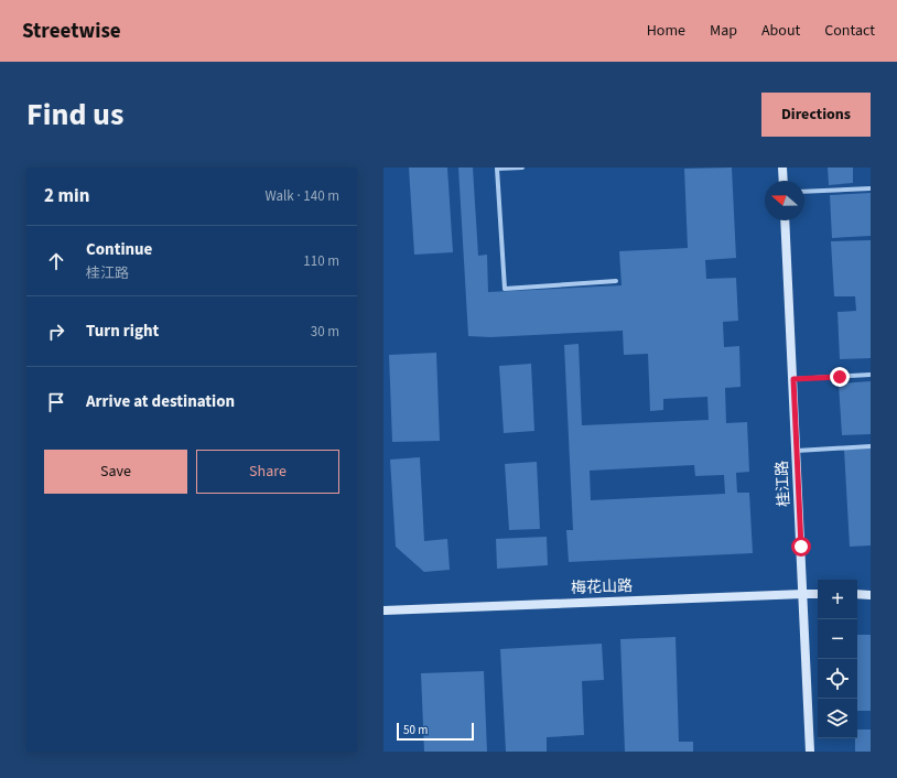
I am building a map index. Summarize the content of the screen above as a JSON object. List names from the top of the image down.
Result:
{
  "streets": {
    "street": ["桂江路", "梅花山路"]
  },
  "crossings": [
    ["桂江路", "梅花山路"]
  ],
  "scale_bar": "50 m",
  "north": "left",
  "page": {
    "header": "Streetwise",
    "nav": [
      "Home",
      "Map",
      "About",
      "Contact"
    ],
    "title": "Find us",
    "buttons": [
      "Directions",
      ["Save", "Share"]
    ],
    "heading": ["2 min", "Walk · 140 m"],
    "list": [
      ["Continue", "桂江路", "110 m"],
      ["Turn right", "30 m"],
      "Arrive at destination"
    ],
    "map_buttons": ["+", "−"],
    "scale": "50 m"
  }
}
